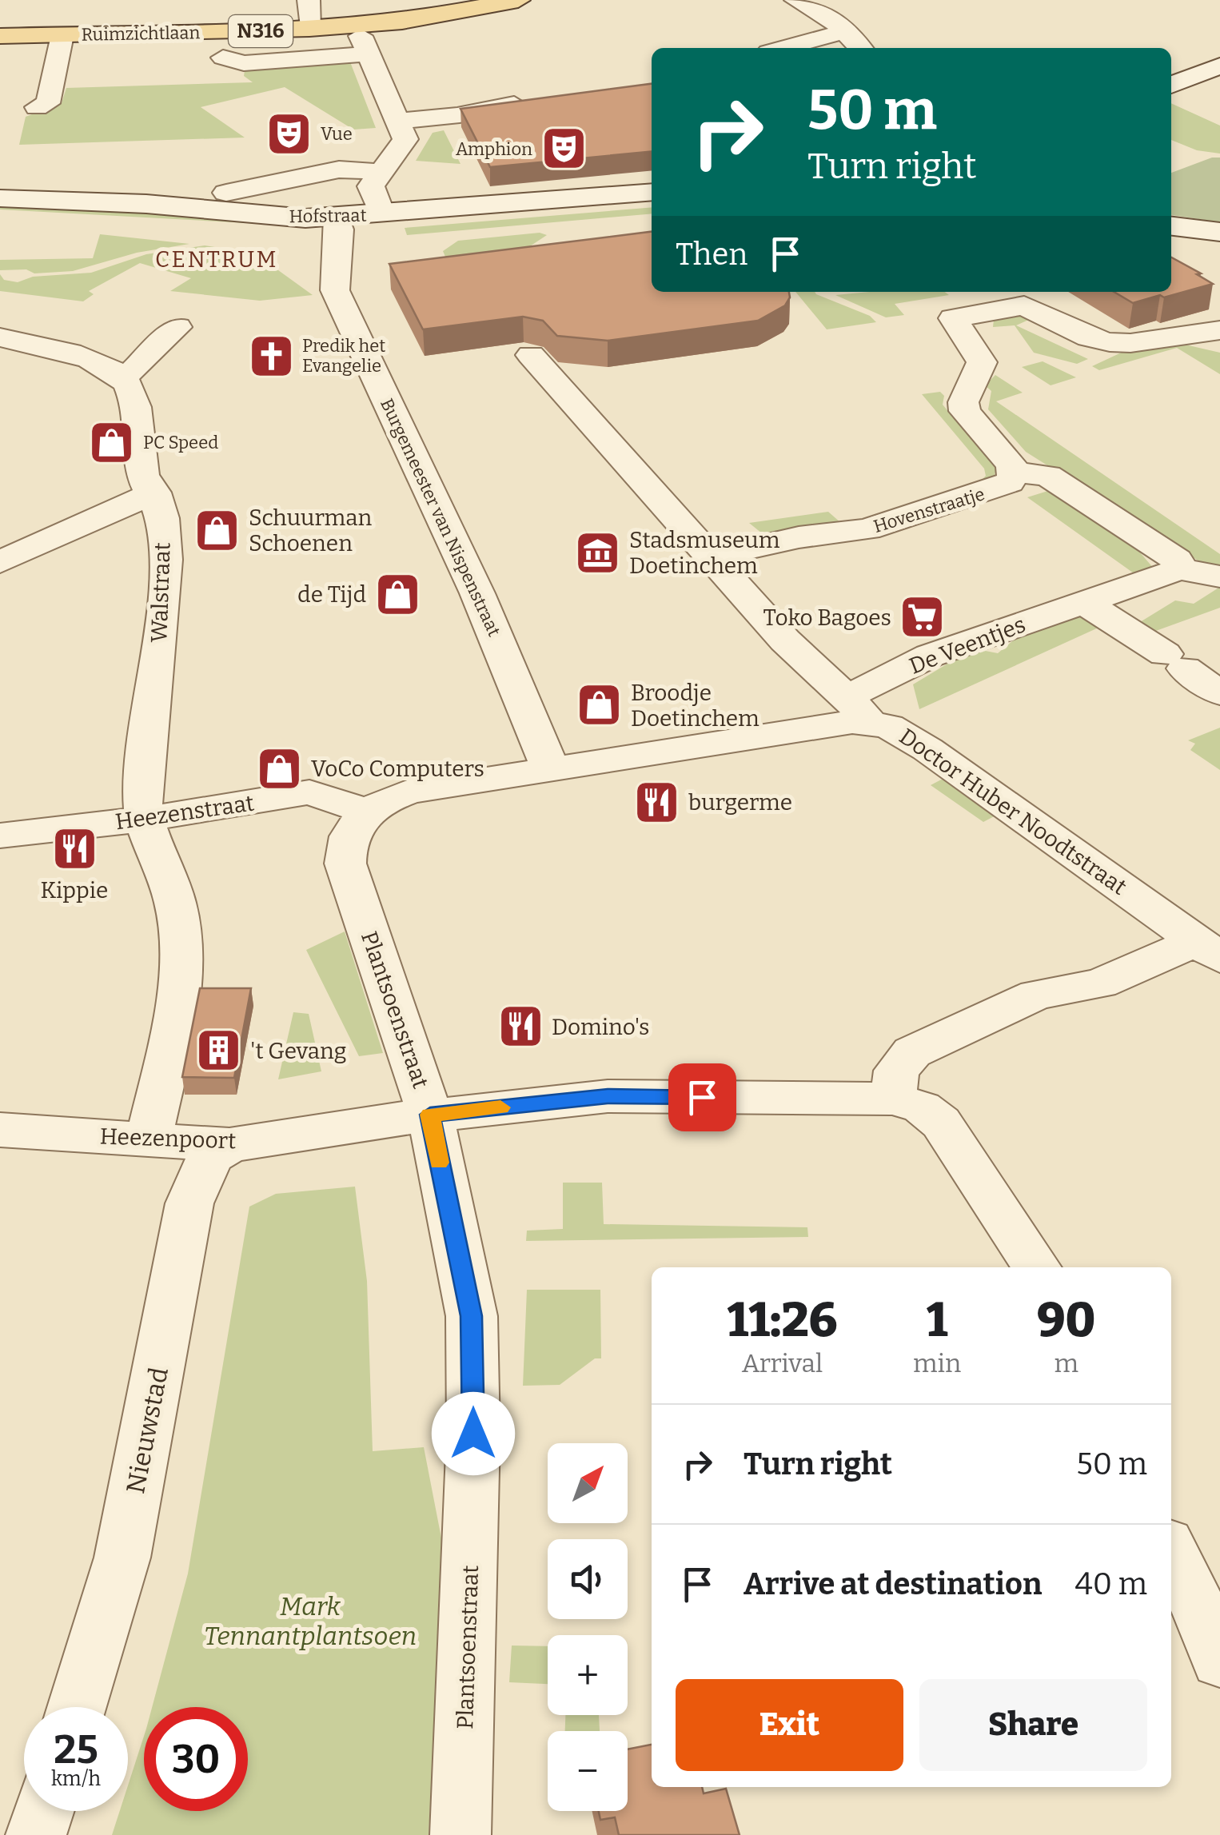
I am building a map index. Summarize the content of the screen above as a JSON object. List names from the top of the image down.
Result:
{
  "streets": {
    "main road": ["N316", "Ruimzichtlaan"],
    "street": [
      "Hofstraat",
      "Hovenstraatje",
      "Burgemeester van Nispenstraat",
      "Walstraat",
      "De Veentjes",
      "Doctor Huber Noodtstraat",
      "Heezenstraat",
      "Plantsoenstraat",
      "Heezenpoort",
      "Nieuwstad"
    ]
  },
  "crossings": [
    ["Hofstraat", "Burgemeester van Nispenstraat"],
    ["Burgemeester van Nispenstraat", "Doctor Huber Noodtstraat"],
    ["Walstraat", "Heezenstraat"],
    ["De Veentjes", "Doctor Huber Noodtstraat"],
    ["Heezenstraat", "Plantsoenstraat"],
    ["Plantsoenstraat", "Heezenpoort"],
    ["Heezenpoort", "Nieuwstad"]
  ],
  "districts": ["CENTRUM"],
  "parks": ["Mark Tennantplantsoen"],
  "places": {
    "theatre": ["Vue", "Amphion"],
    "church": ["Predik het Evangelie"],
    "shop": [
      "PC Speed",
      "Schuurman Schoenen",
      "de Tijd",
      "Broodje Doetinchem",
      "VoCo Computers"
    ],
    "museum": ["Stadsmuseum Doetinchem"],
    "supermarket": ["Toko Bagoes"],
    "restaurant": ["burgerme", "Kippie", "Domino's"],
    "building": ["'t Gevang"]
  },
  "north": "top right",
  "page": {
    "turn": ["50 m", "Turn right"],
    "then": "Then",
    "eta": [
      "11:26",
      "Arrival",
      "1",
      "min",
      "90",
      "m"
    ],
    "list": [
      {
        "name": "Turn right",
        "value": "50 m"
      },
      {
        "name": "Arrive at destination",
        "value": "40 m"
      }
    ],
    "map_buttons": ["+", "−"],
    "buttons": ["Exit", "Share"],
    "speed": "25 km/h",
    "limit": "30"
  }
}
